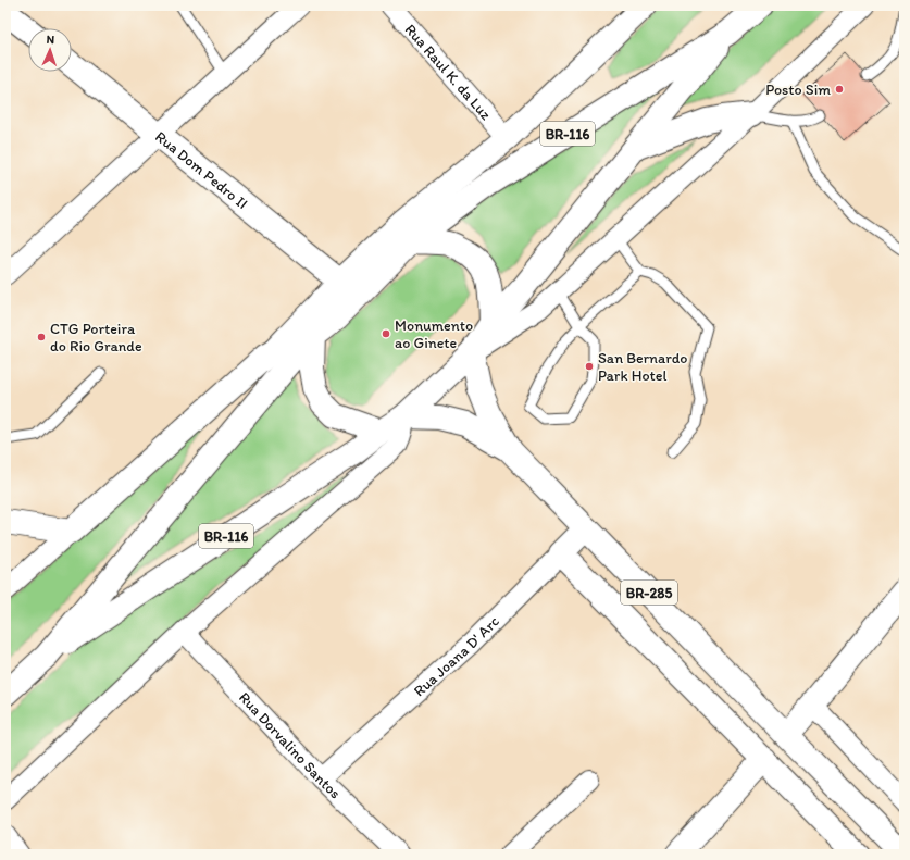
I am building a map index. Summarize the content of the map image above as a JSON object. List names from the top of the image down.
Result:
{
  "streets": {
    "main road": [
      "BR-116",
      "Rua Dom Pedro II",
      "BR-285",
      "Rua Joana D' Arc"
    ],
    "street": ["Rua Raul K. da Luz", "Rua Dorvalino Santos"]
  },
  "crossings": [
    ["BR-116", "BR-285"],
    ["BR-285", "Rua Joana D' Arc"],
    ["Rua Joana D' Arc", "Rua Dorvalino Santos"]
  ],
  "places": [
    "Posto Sim",
    "Monumento ao Ginete",
    "CTG Porteira do Rio Grande",
    "San Bernardo Park Hotel"
  ],
  "north": "top"
}
